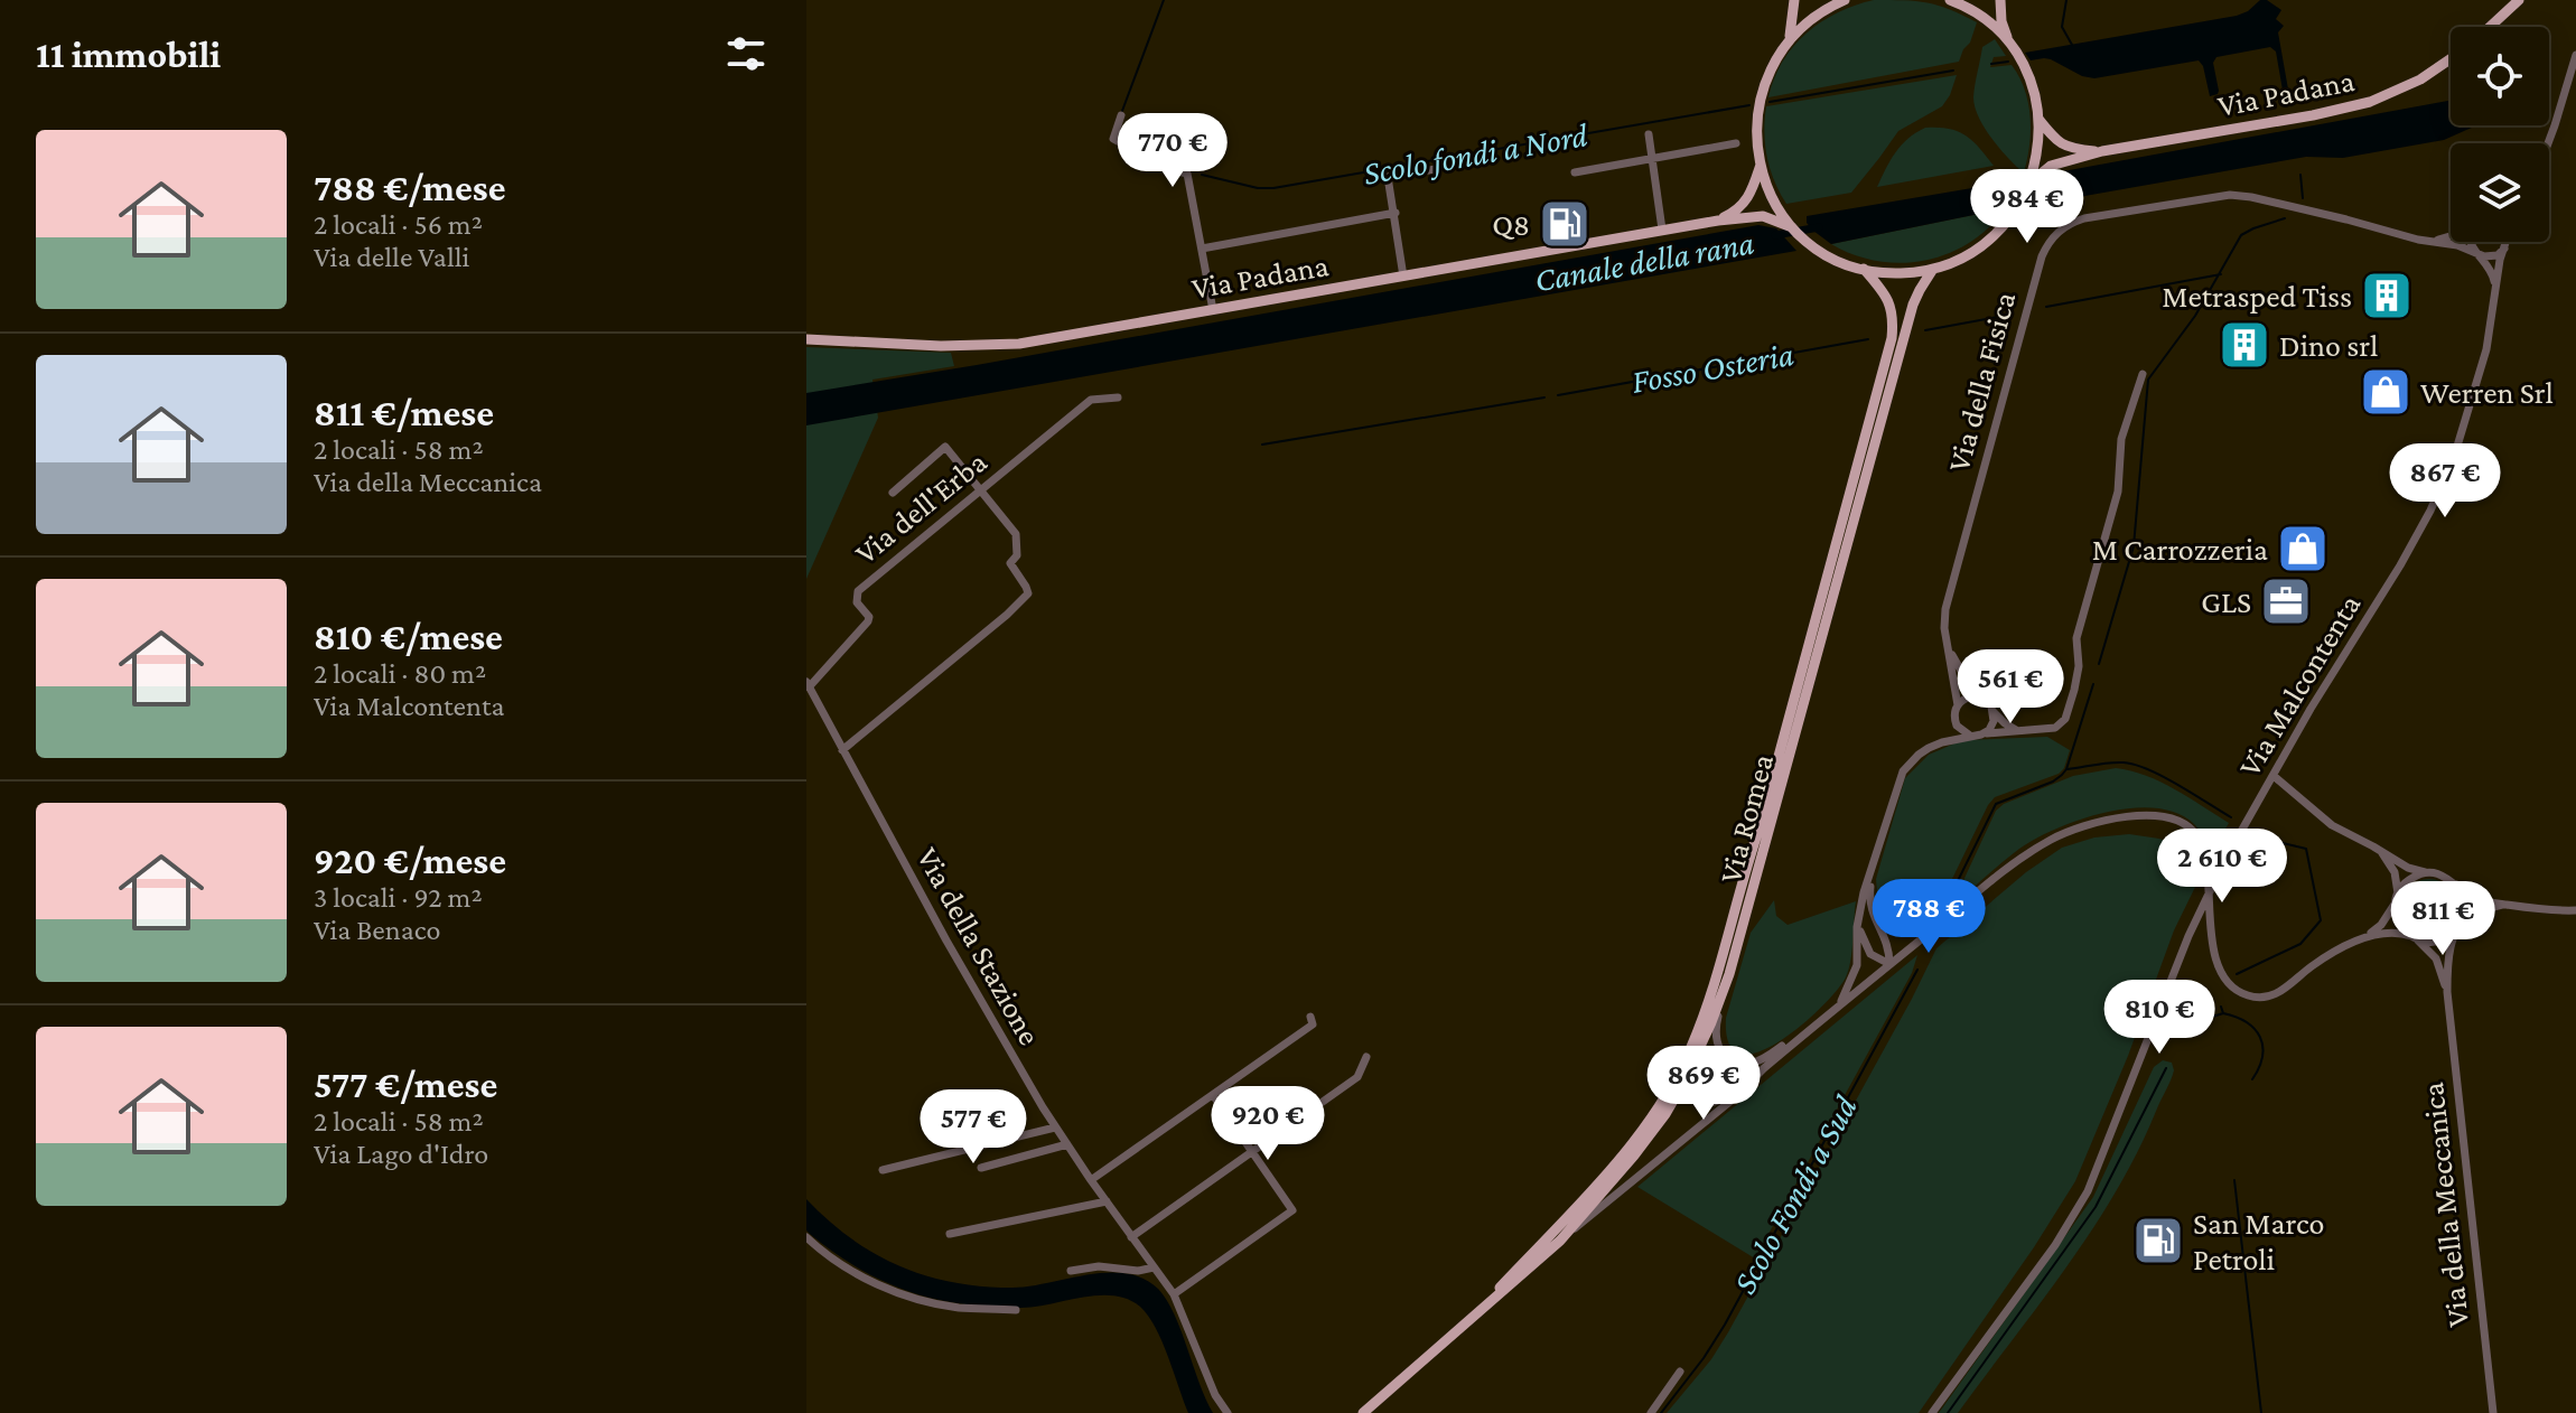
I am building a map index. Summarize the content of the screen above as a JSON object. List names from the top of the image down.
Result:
{
  "streets": {
    "main road": ["Via Padana", "Via Romea"],
    "street": [
      "Via della Fisica",
      "Via dell'Erba",
      "Via Malcontenta",
      "Via della Stazione",
      "Via della Meccanica"
    ]
  },
  "crossings": [
    ["Via dell'Erba", "Via della Stazione"]
  ],
  "water": [
    "Scolo fondi a Nord",
    "Canale della rana",
    "Fosso Osteria",
    "Scolo Fondi a Sud"
  ],
  "places": {
    "fuel station": ["Q8", "San Marco Petroli"],
    "building": ["Metrasped Tiss", "Dino srl"],
    "shop": ["Werren Srl", "M Carrozzeria"],
    "office": ["GLS"]
  },
  "page": {
    "heading": "11 immobili",
    "list": [
      {
        "name": "788 €/mese",
        "note": "2 locali · 56 m² · Via delle Valli"
      },
      {
        "name": "811 €/mese",
        "note": "2 locali · 58 m² · Via della Meccanica"
      },
      {
        "name": "810 €/mese",
        "note": "2 locali · 80 m² · Via Malcontenta"
      },
      {
        "name": "920 €/mese",
        "note": "3 locali · 92 m² · Via Benaco"
      },
      {
        "name": "577 €/mese",
        "note": "2 locali · 58 m² · Via Lago d'Idro"
      }
    ],
    "price": [
      "770 €",
      "984 €",
      "867 €",
      "561 €",
      "2 610 €",
      "788 €",
      "811 €",
      "810 €",
      "869 €",
      "920 €",
      "577 €"
    ]
  }
}
